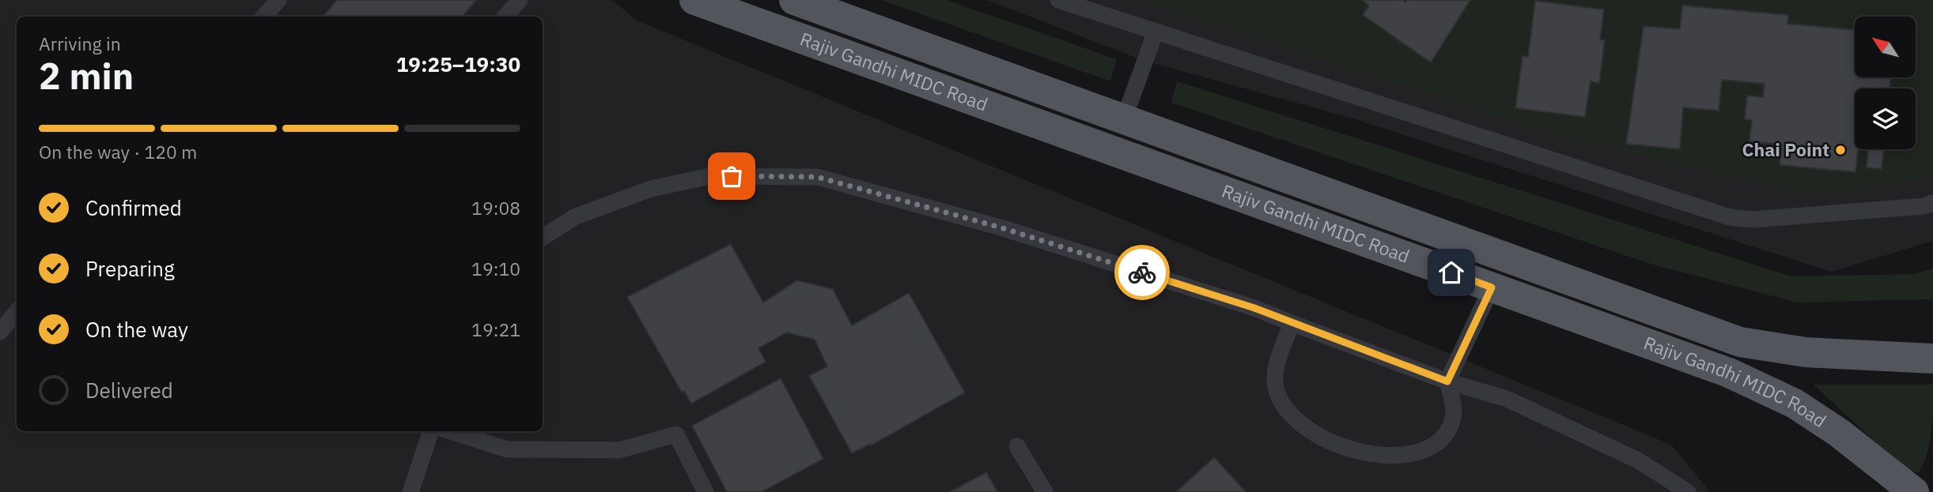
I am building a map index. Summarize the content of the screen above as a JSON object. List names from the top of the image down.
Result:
{
  "streets": {
    "main road": ["Rajiv Gandhi MIDC Road"]
  },
  "places": ["Chai Point"],
  "north": "top left",
  "page": {
    "heading": ["2 min", "Arriving in", "19:25–19:30"],
    "bar": "On the way · 120 m",
    "list": [
      ["Confirmed", "19:08"],
      ["Preparing", "19:10"],
      ["On the way", "19:21"],
      "Delivered"
    ]
  }
}
